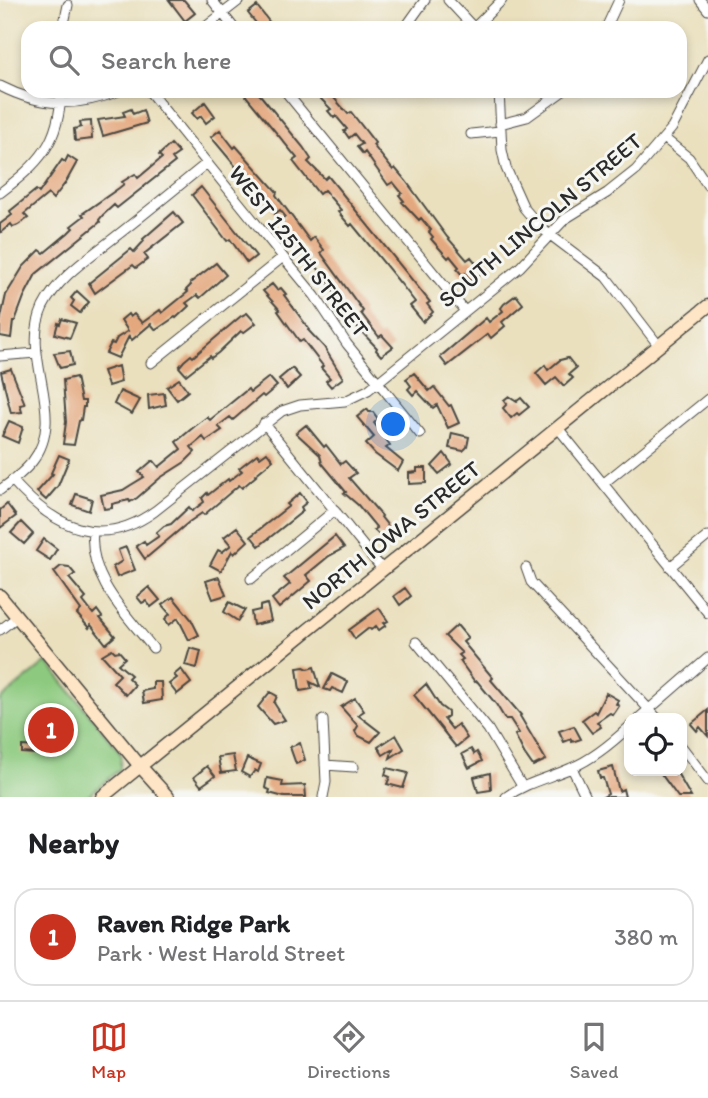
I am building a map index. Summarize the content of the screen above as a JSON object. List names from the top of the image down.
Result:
{
  "streets": {
    "street": ["SOUTH LINCOLN STREET", "WEST 125TH STREET", "NORTH IOWA STREET"]
  },
  "crossings": [
    ["SOUTH LINCOLN STREET", "WEST 125TH STREET"]
  ],
  "page": {
    "search": "Search here",
    "pins": "1",
    "heading": "Nearby",
    "list": [
      {
        "mark": "1",
        "name": "Raven Ridge Park",
        "note": "Park · West Harold Street",
        "value": "380 m"
      }
    ],
    "nav": ["Map", "Directions", "Saved"]
  }
}
